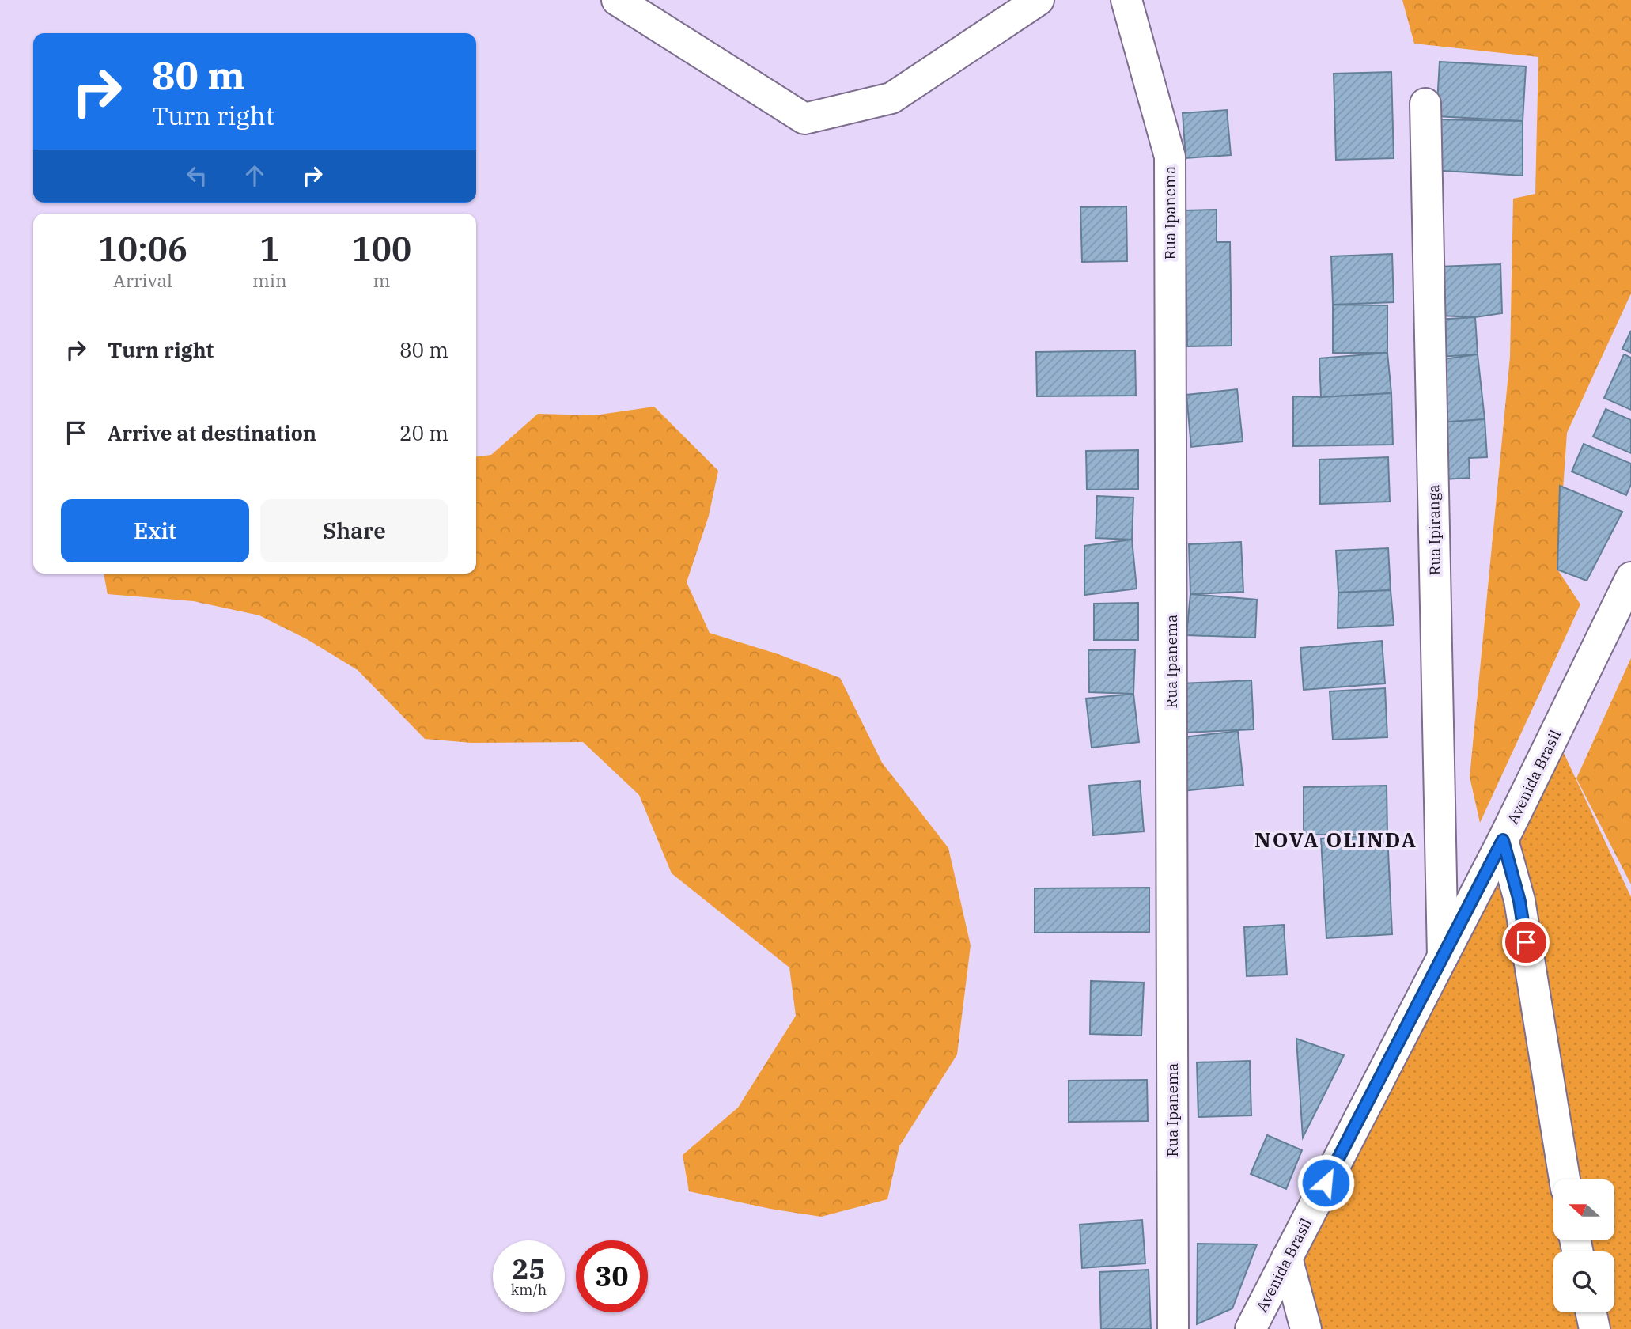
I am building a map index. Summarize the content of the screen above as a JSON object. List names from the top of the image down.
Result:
{
  "streets": {
    "street": ["Rua Ipanema", "Rua Ipiranga", "Avenida Brasil"]
  },
  "crossings": [
    ["Rua Ipiranga", "Avenida Brasil"]
  ],
  "districts": ["NOVA OLINDA"],
  "north": "left",
  "page": {
    "turn": ["80 m", "Turn right"],
    "eta": [
      "10:06",
      "Arrival",
      "1",
      "min",
      "100",
      "m"
    ],
    "list": [
      {
        "name": "Turn right",
        "value": "80 m"
      },
      {
        "name": "Arrive at destination",
        "value": "20 m"
      }
    ],
    "buttons": ["Exit", "Share"],
    "speed": "25 km/h",
    "limit": "30"
  }
}
